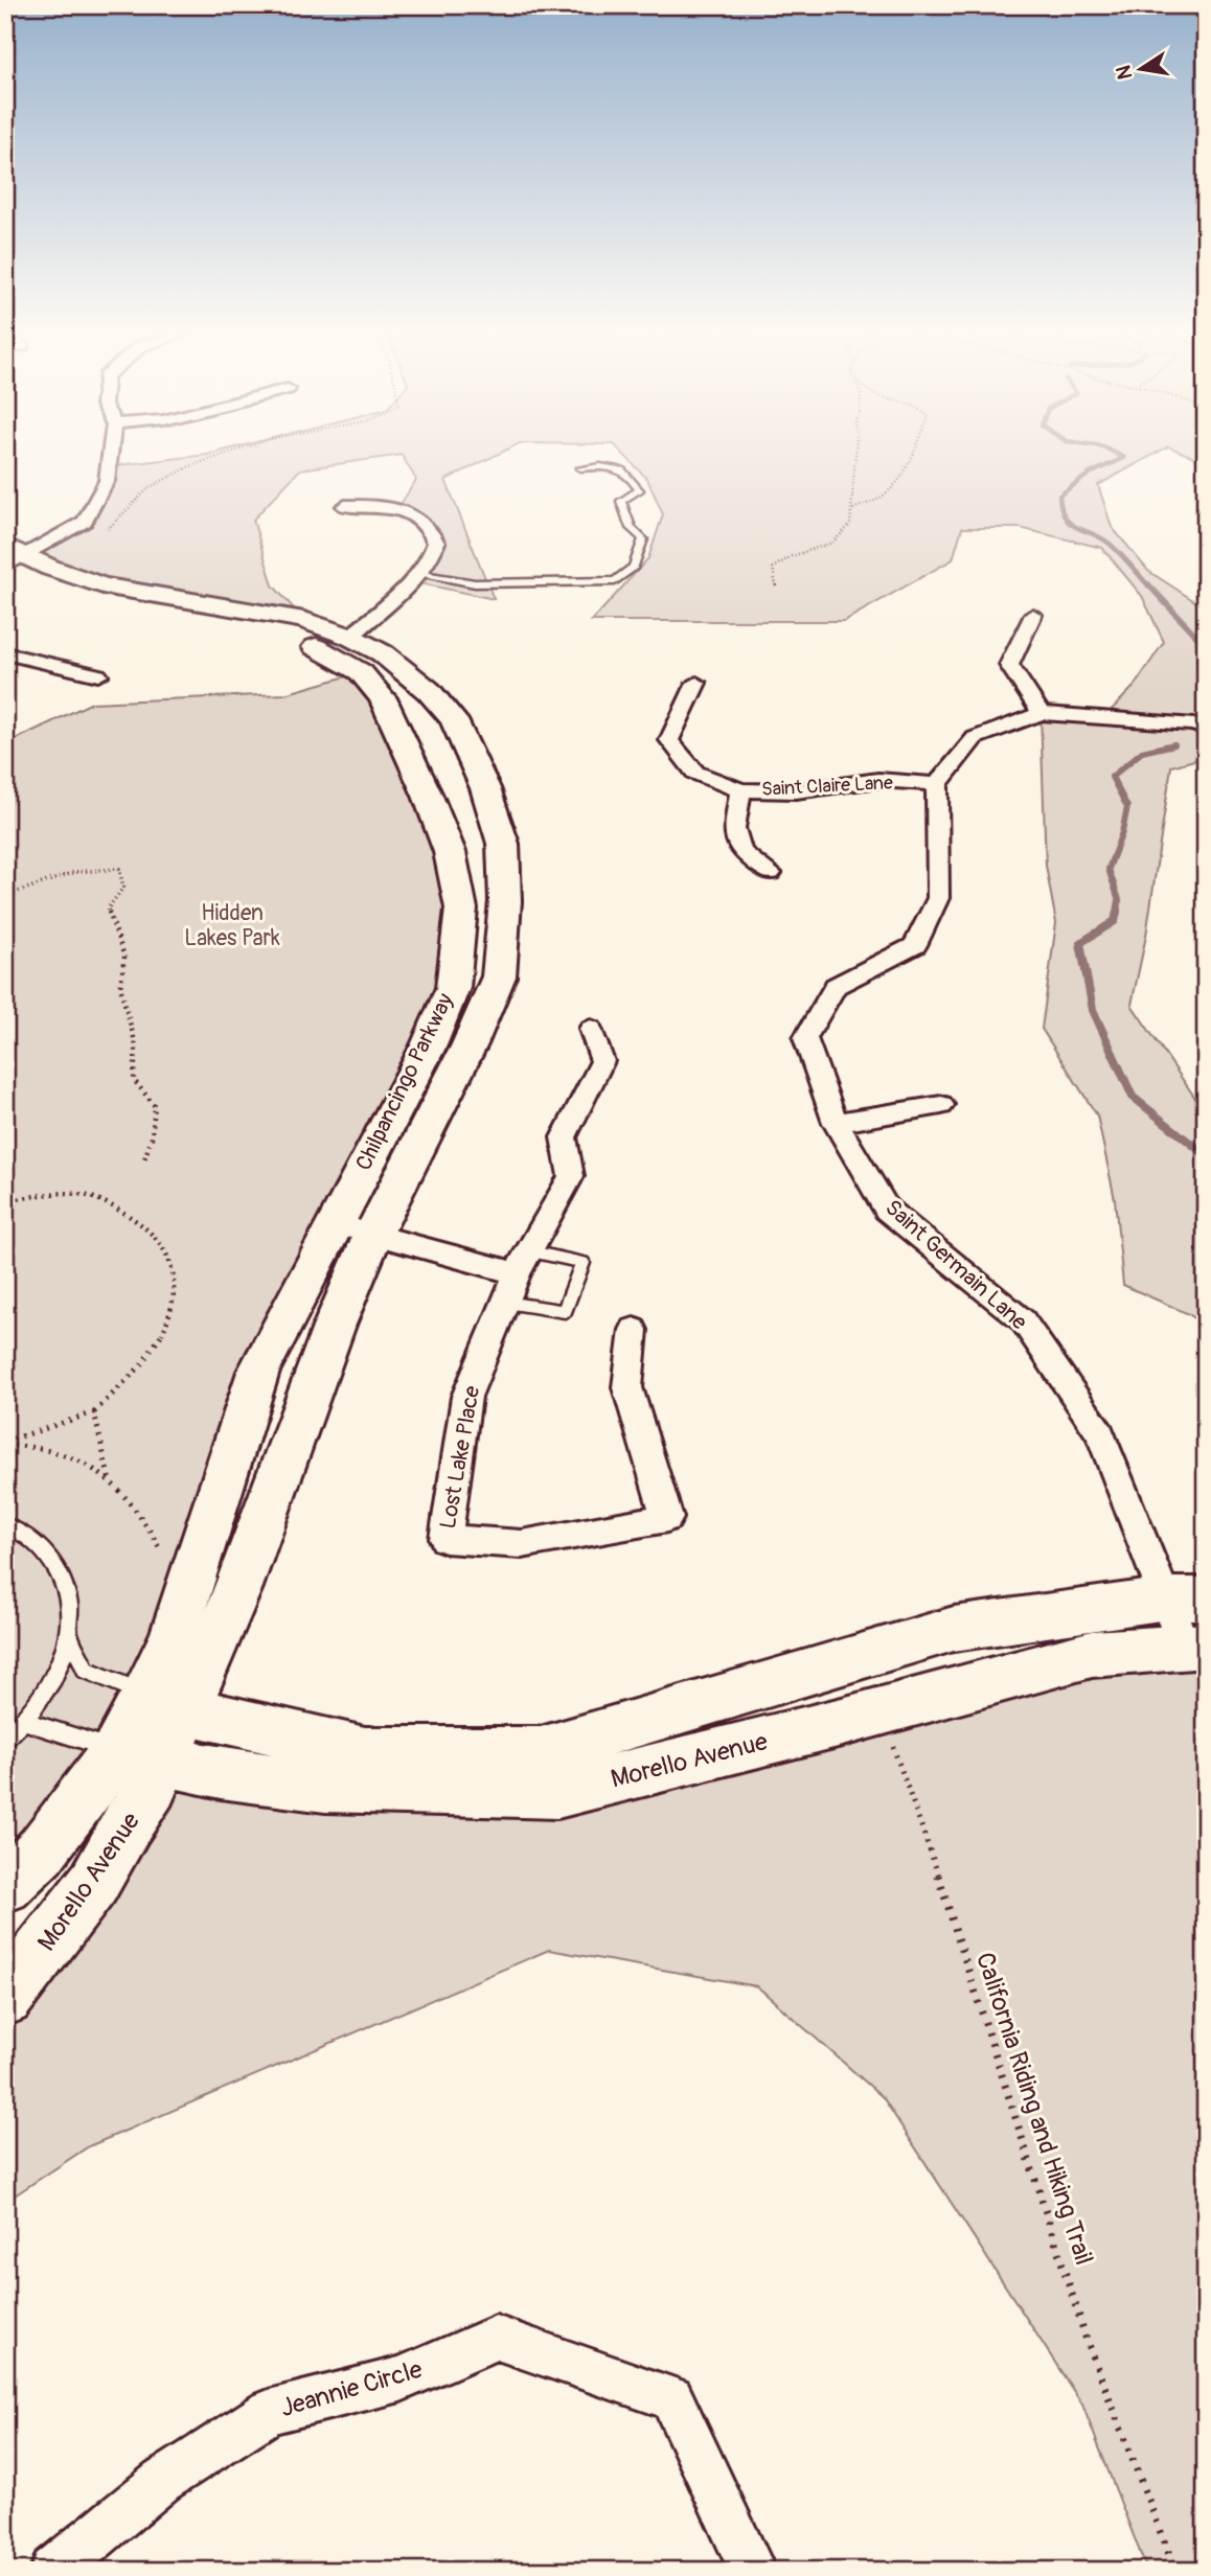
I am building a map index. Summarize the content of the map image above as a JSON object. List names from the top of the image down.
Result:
{
  "streets": {
    "street": [
      "Saint Claire Lane",
      "Chilpancingo Parkway",
      "Saint Germain Lane",
      "Lost Lake Place",
      "Morello Avenue",
      "Jeannie Circle"
    ],
    "path": ["California Riding and Hiking Trail"]
  },
  "crossings": [
    ["Saint Claire Lane", "Saint Germain Lane"],
    ["Chilpancingo Parkway", "Morello Avenue"],
    ["Saint Germain Lane", "Morello Avenue"],
    ["Morello Avenue", "California Riding and Hiking Trail"]
  ],
  "parks": ["Hidden Lakes Park"],
  "north": "left"
}
